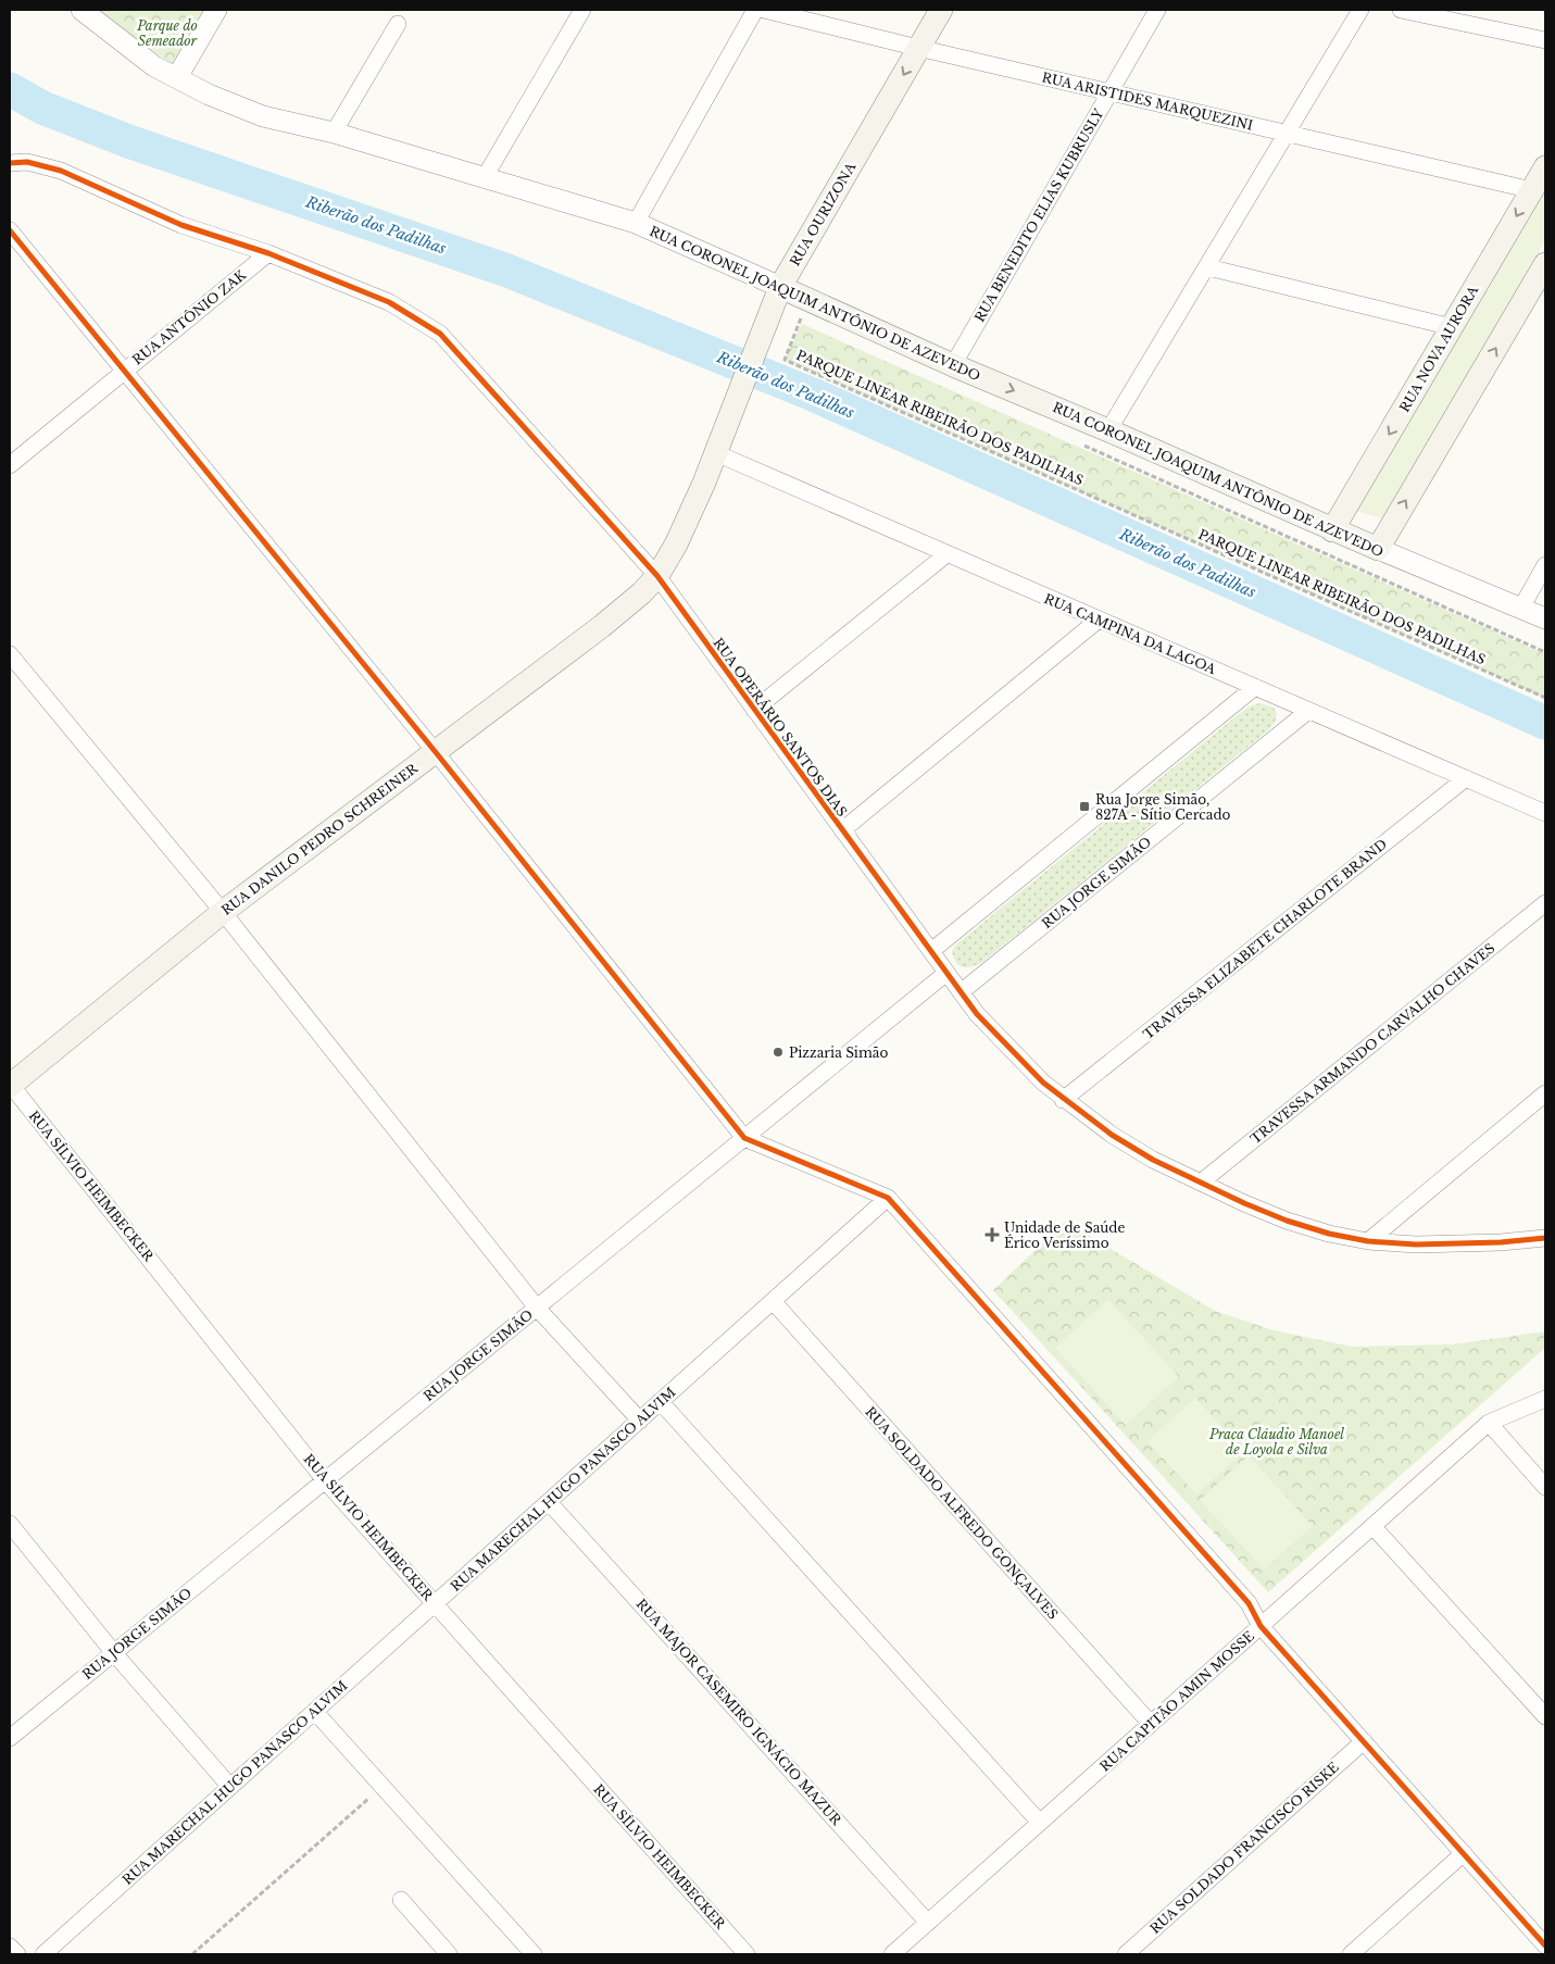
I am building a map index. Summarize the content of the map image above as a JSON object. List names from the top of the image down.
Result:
{
  "streets": {
    "main road": [
      "RUA OURIZONA",
      "RUA CORONEL JOAQUIM ANTÔNIO DE AZEVEDO",
      "RUA NOVA AURORA",
      "RUA DANILO PEDRO SCHREINER"
    ],
    "street": [
      "RUA ARISTIDES MARQUEZINI",
      "RUA BENEDITO ELIAS KUBRUSLY",
      "RUA ANTÔNIO ZAK",
      "RUA CAMPINA DA LAGOA",
      "RUA OPERÁRIO SANTOS DIAS",
      "RUA JORGE SIMÃO",
      "TRAVESSA ELIZABETE CHARLOTE BRAND",
      "TRAVESSA ARMANDO CARVALHO CHAVES",
      "RUA SÍLVIO HEIMBECKER",
      "RUA MARECHAL HUGO PANASCO ALVIM",
      "RUA SOLDADO ALFREDO GONÇALVES",
      "RUA CAPITÃO AMIN MOSSE",
      "RUA MAJOR CASEMIRO IGNÁCIO MAZUR",
      "RUA SOLDADO FRANCISCO RISKE"
    ],
    "path": ["PARQUE LINEAR RIBEIRÃO DOS PADILHAS"]
  },
  "crossings": [
    ["RUA ARISTIDES MARQUEZINI", "RUA OURIZONA"],
    ["RUA ARISTIDES MARQUEZINI", "RUA BENEDITO ELIAS KUBRUSLY"],
    ["RUA ARISTIDES MARQUEZINI", "RUA NOVA AURORA"],
    ["RUA OURIZONA", "RUA CORONEL JOAQUIM ANTÔNIO DE AZEVEDO"],
    ["RUA OURIZONA", "RUA CAMPINA DA LAGOA"],
    ["RUA OURIZONA", "RUA OPERÁRIO SANTOS DIAS"],
    ["RUA OURIZONA", "RUA DANILO PEDRO SCHREINER"],
    ["RUA BENEDITO ELIAS KUBRUSLY", "RUA CORONEL JOAQUIM ANTÔNIO DE AZEVEDO"],
    ["RUA CORONEL JOAQUIM ANTÔNIO DE AZEVEDO", "RUA NOVA AURORA"],
    ["RUA ANTÔNIO ZAK", "RUA OPERÁRIO SANTOS DIAS"],
    ["RUA CAMPINA DA LAGOA", "RUA JORGE SIMÃO"],
    ["RUA CAMPINA DA LAGOA", "TRAVESSA ELIZABETE CHARLOTE BRAND"],
    ["RUA OPERÁRIO SANTOS DIAS", "RUA DANILO PEDRO SCHREINER"],
    ["RUA OPERÁRIO SANTOS DIAS", "RUA JORGE SIMÃO"],
    ["RUA OPERÁRIO SANTOS DIAS", "TRAVESSA ELIZABETE CHARLOTE BRAND"],
    ["RUA OPERÁRIO SANTOS DIAS", "TRAVESSA ARMANDO CARVALHO CHAVES"],
    ["RUA DANILO PEDRO SCHREINER", "RUA SÍLVIO HEIMBECKER"],
    ["RUA JORGE SIMÃO", "RUA SÍLVIO HEIMBECKER"],
    ["RUA SÍLVIO HEIMBECKER", "RUA MARECHAL HUGO PANASCO ALVIM"],
    ["RUA MARECHAL HUGO PANASCO ALVIM", "RUA SOLDADO ALFREDO GONÇALVES"],
    ["RUA MARECHAL HUGO PANASCO ALVIM", "RUA MAJOR CASEMIRO IGNÁCIO MAZUR"],
    ["RUA SOLDADO ALFREDO GONÇALVES", "RUA CAPITÃO AMIN MOSSE"],
    ["RUA CAPITÃO AMIN MOSSE", "RUA MAJOR CASEMIRO IGNÁCIO MAZUR"]
  ],
  "one_way": ["RUA OURIZONA"],
  "water": ["Riberão dos Padilhas"],
  "parks": ["Parque do Semeador", "Praça Cláudio Manoel de Loyola e Silva"],
  "places": {
    "transit": ["Rua Jorge Simão, 827A - Sítio Cercado"],
    "other": ["Pizzaria Simão"],
    "health": ["Unidade de Saúde Érico Veríssimo"]
  }
}
